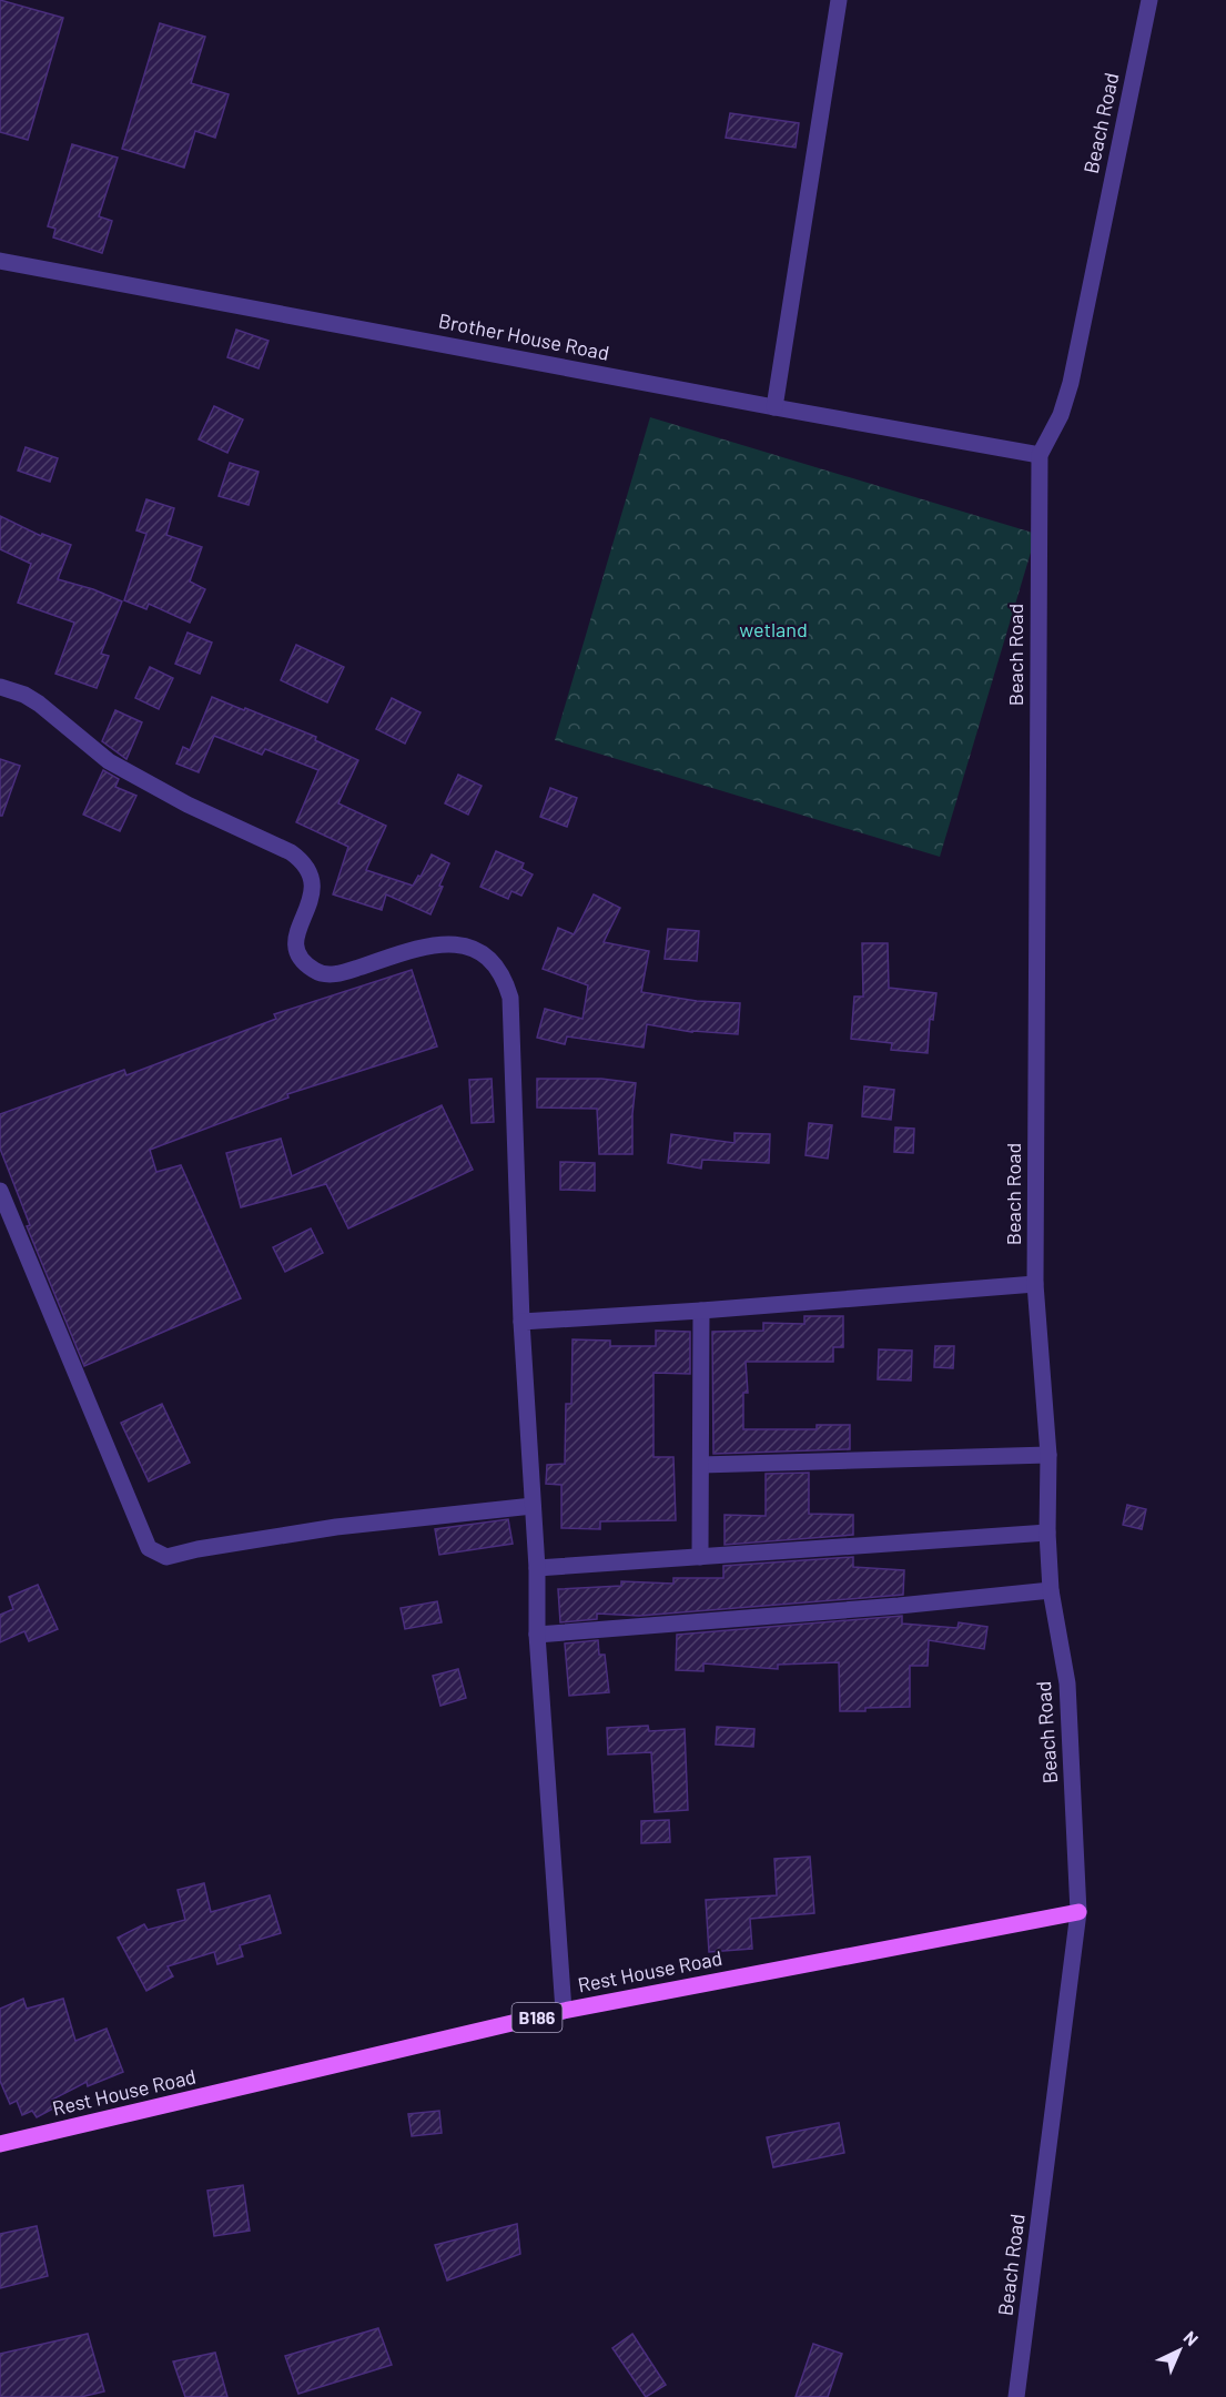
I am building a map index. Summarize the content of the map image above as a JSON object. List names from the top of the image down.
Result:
{
  "streets": {
    "main road": ["Rest House Road", "B186"],
    "street": ["Beach Road", "Brother House Road"]
  },
  "crossings": [
    ["Beach Road", "Brother House Road"],
    ["Beach Road", "Rest House Road"]
  ],
  "parks": ["wetland"],
  "north": "top right"
}
